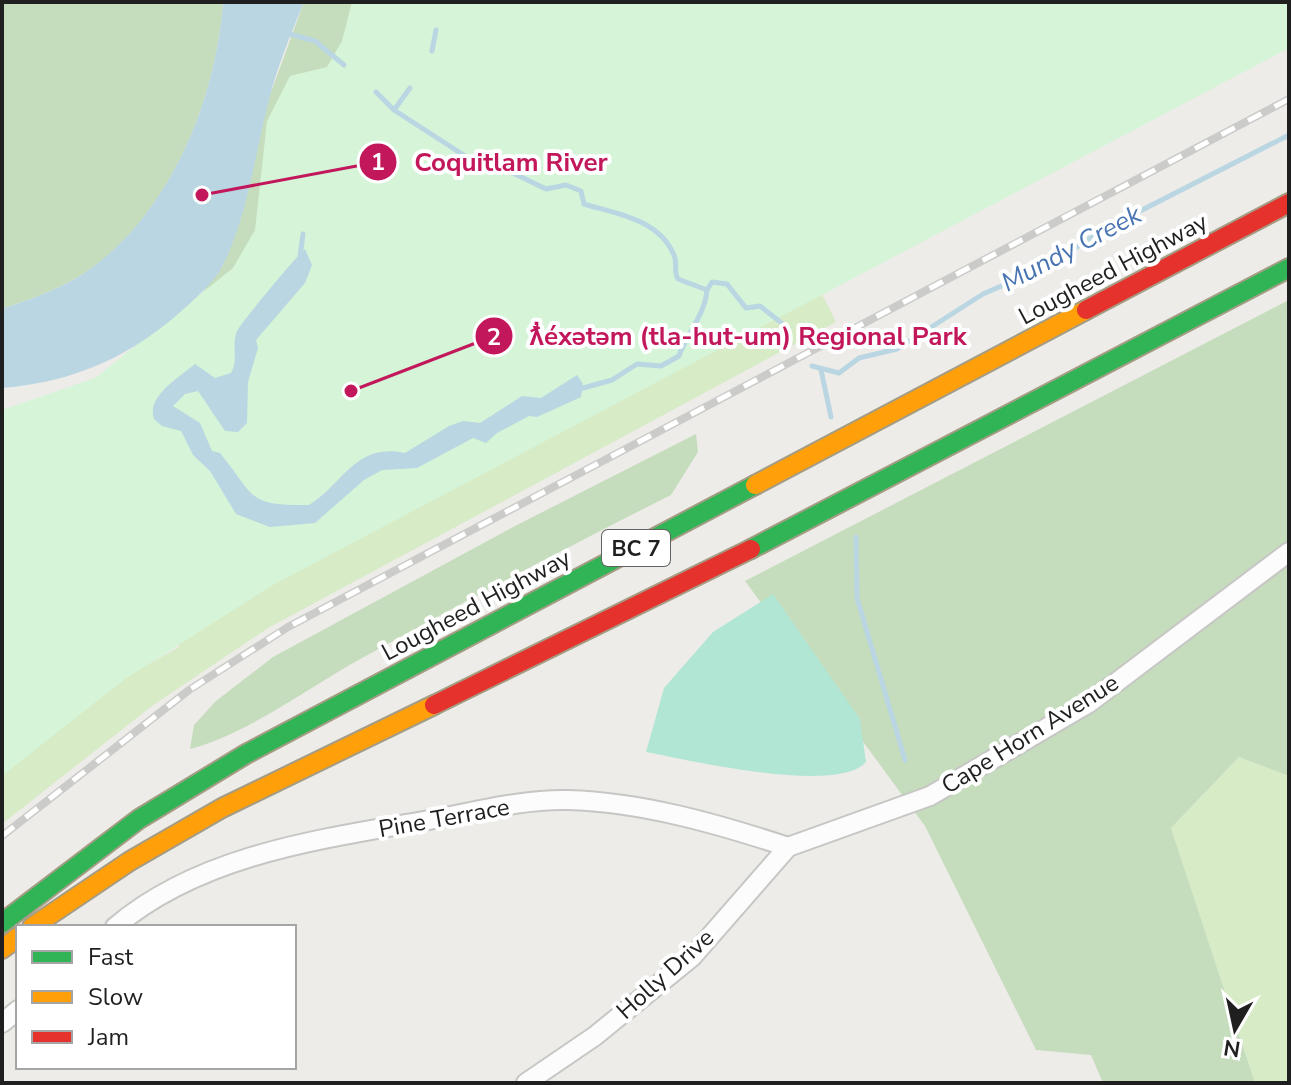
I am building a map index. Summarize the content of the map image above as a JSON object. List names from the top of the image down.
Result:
{
  "streets": {
    "main road": ["Lougheed Highway", "BC 7"],
    "street": ["Cape Horn Avenue", "Pine Terrace", "Holly Drive"]
  },
  "crossings": [
    ["Cape Horn Avenue", "Pine Terrace"],
    ["Cape Horn Avenue", "Holly Drive"],
    ["Pine Terrace", "Holly Drive"]
  ],
  "water": ["Mundy Creek"],
  "places": ["Coquitlam River", "ƛ̓éxətəm (tla-hut-um) Regional Park"],
  "legend": ["Fast", "Slow", "Jam"],
  "north": "bottom"
}
